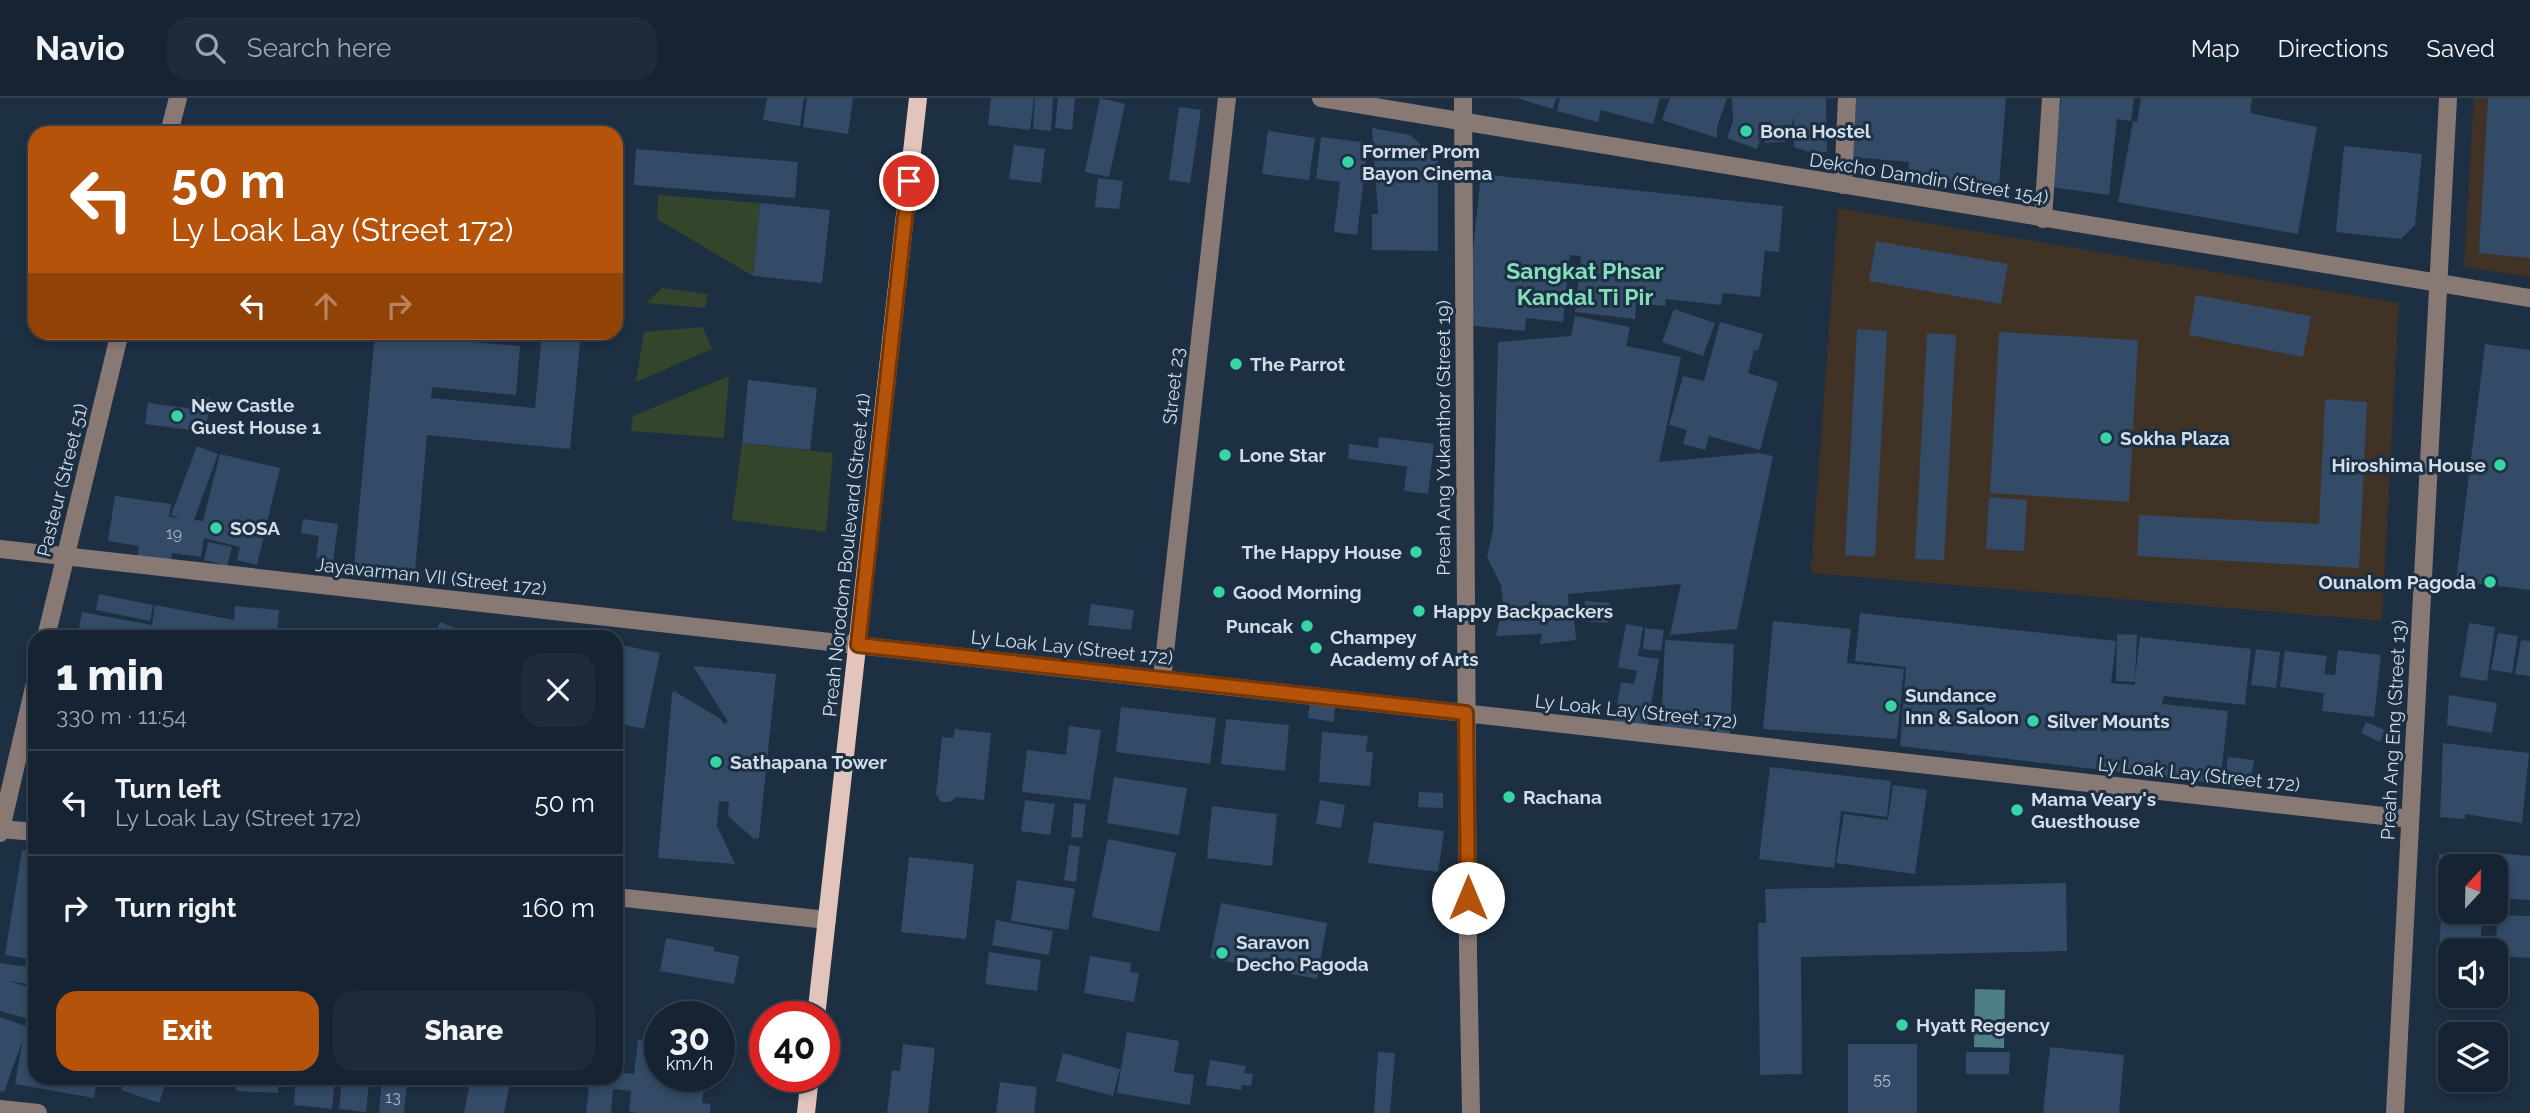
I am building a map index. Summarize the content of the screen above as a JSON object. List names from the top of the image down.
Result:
{
  "streets": {
    "main road": ["Preah Norodom Boulevard (Street 41)"],
    "street": [
      "Dekcho Damdin (Street 154)",
      "Street 23",
      "Preah Ang Yukanthor (Street 19)",
      "Pasteur (Street 51)",
      "Jayavarman VII (Street 172)",
      "Ly Loak Lay (Street 172)",
      "Preah Ang Eng (Street 13)"
    ]
  },
  "crossings": [
    ["Dekcho Damdin (Street 154)", "Preah Ang Yukanthor (Street 19)"],
    ["Dekcho Damdin (Street 154)", "Preah Ang Eng (Street 13)"],
    ["Street 23", "Ly Loak Lay (Street 172)"],
    ["Preah Ang Yukanthor (Street 19)", "Ly Loak Lay (Street 172)"],
    ["Pasteur (Street 51)", "Jayavarman VII (Street 172)"],
    ["Preah Norodom Boulevard (Street 41)", "Jayavarman VII (Street 172)"],
    ["Preah Norodom Boulevard (Street 41)", "Ly Loak Lay (Street 172)"],
    ["Jayavarman VII (Street 172)", "Ly Loak Lay (Street 172)"],
    ["Ly Loak Lay (Street 172)", "Preah Ang Eng (Street 13)"]
  ],
  "districts": ["Sangkat Phsar Kandal Ti Pir"],
  "places": [
    "Bona Hostel",
    "Former Prom Bayon Cinema",
    "The Parrot",
    "New Castle Guest House 1",
    "Sokha Plaza",
    "Lone Star",
    "Hiroshima House",
    "SOSA",
    "The Happy House",
    "Ounalom Pagoda",
    "Good Morning",
    "Happy Backpackers",
    "Puncak",
    "Champey Academy of Arts",
    "Sundance Inn & Saloon",
    "Silver Mounts",
    "Sathapana Tower",
    "Rachana",
    "Mama Veary's Guesthouse",
    "Saravon Decho Pagoda",
    "Hyatt Regency"
  ],
  "house_numbers": ["19", "55", "13"],
  "north": "top",
  "page": {
    "header": "Navio",
    "search": "Search here",
    "nav": ["Map", "Directions", "Saved"],
    "turn": ["50 m", "Ly Loak Lay (Street 172)"],
    "heading": ["1 min", "330 m · 11:54"],
    "list": [
      {
        "name": "Turn left",
        "note": "Ly Loak Lay (Street 172)",
        "value": "50 m"
      },
      {
        "name": "Turn right",
        "value": "160 m"
      }
    ],
    "buttons": ["Exit", "Share"],
    "speed": "30 km/h",
    "limit": "40"
  }
}
